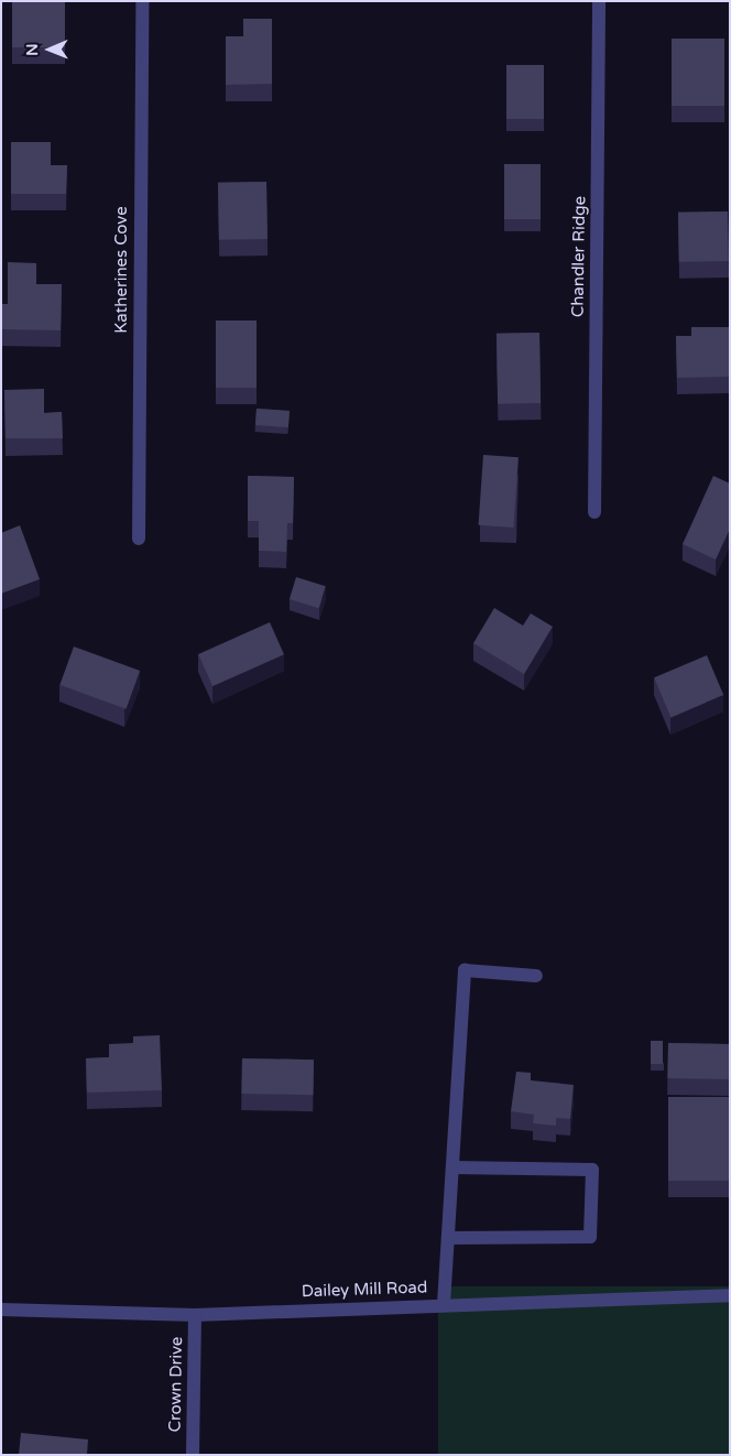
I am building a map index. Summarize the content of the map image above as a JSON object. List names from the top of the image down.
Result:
{
  "streets": {
    "street": [
      "Chandler Ridge",
      "Katherines Cove",
      "Dailey Mill Road",
      "Crown Drive"
    ]
  },
  "crossings": [
    ["Dailey Mill Road", "Crown Drive"]
  ],
  "north": "left"
}
